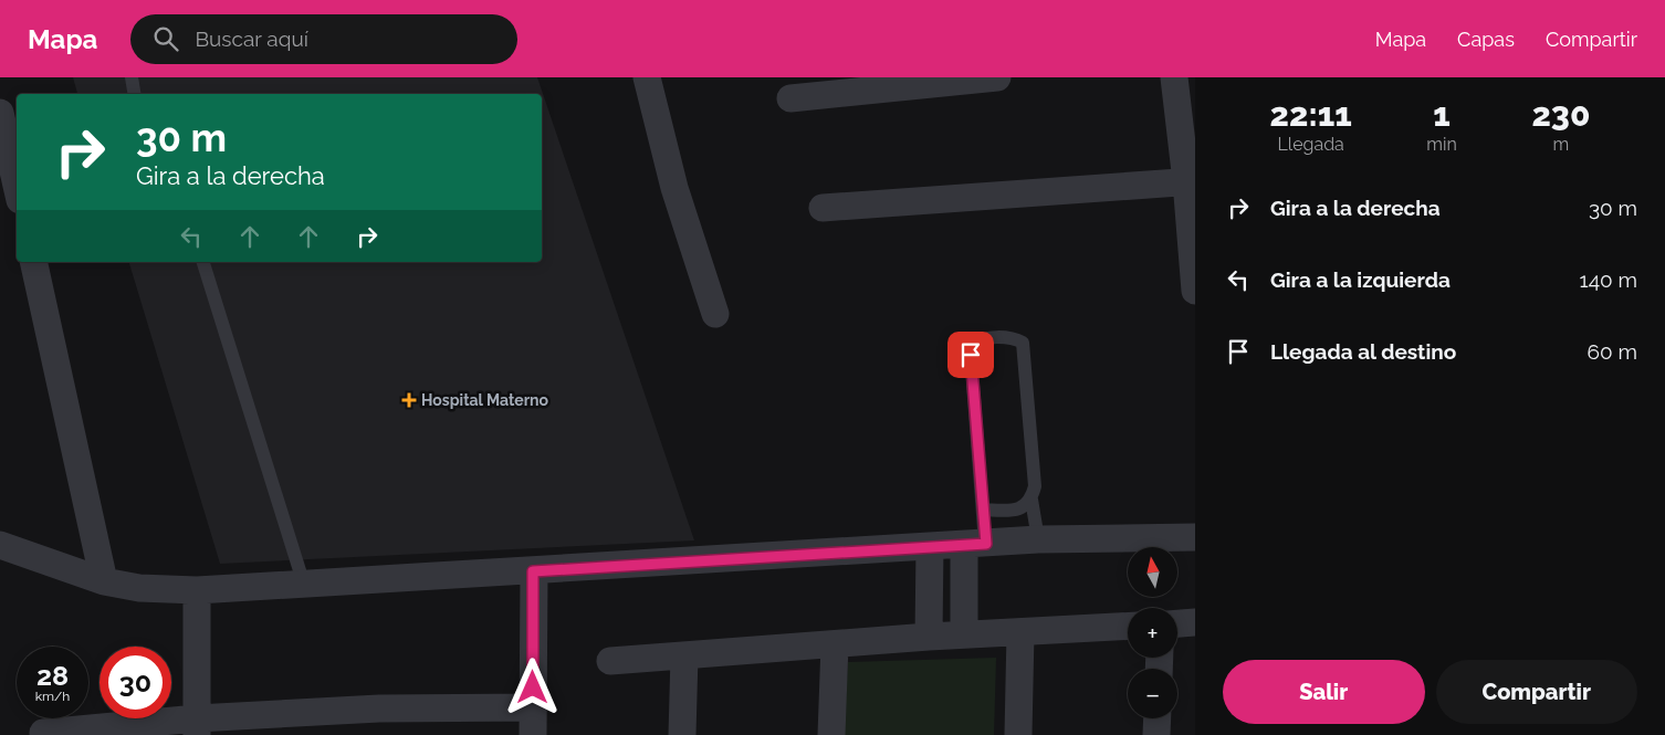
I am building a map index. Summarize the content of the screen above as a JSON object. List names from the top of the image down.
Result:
{
  "places": {
    "health": ["Hospital Materno"]
  },
  "north": "top",
  "page": {
    "header": "Mapa",
    "search": "Buscar aquí",
    "nav": ["Mapa", "Capas", "Compartir"],
    "eta": [
      "22:11",
      "Llegada",
      "1",
      "min",
      "230",
      "m"
    ],
    "turn": ["30 m", "Gira a la derecha"],
    "list": [
      {
        "name": "Gira a la derecha",
        "value": "30 m"
      },
      {
        "name": "Gira a la izquierda",
        "value": "140 m"
      },
      {
        "name": "Llegada al destino",
        "value": "60 m"
      }
    ],
    "map_buttons": ["+", "−"],
    "speed": "28 km/h",
    "limit": "30",
    "buttons": ["Salir", "Compartir"]
  }
}
